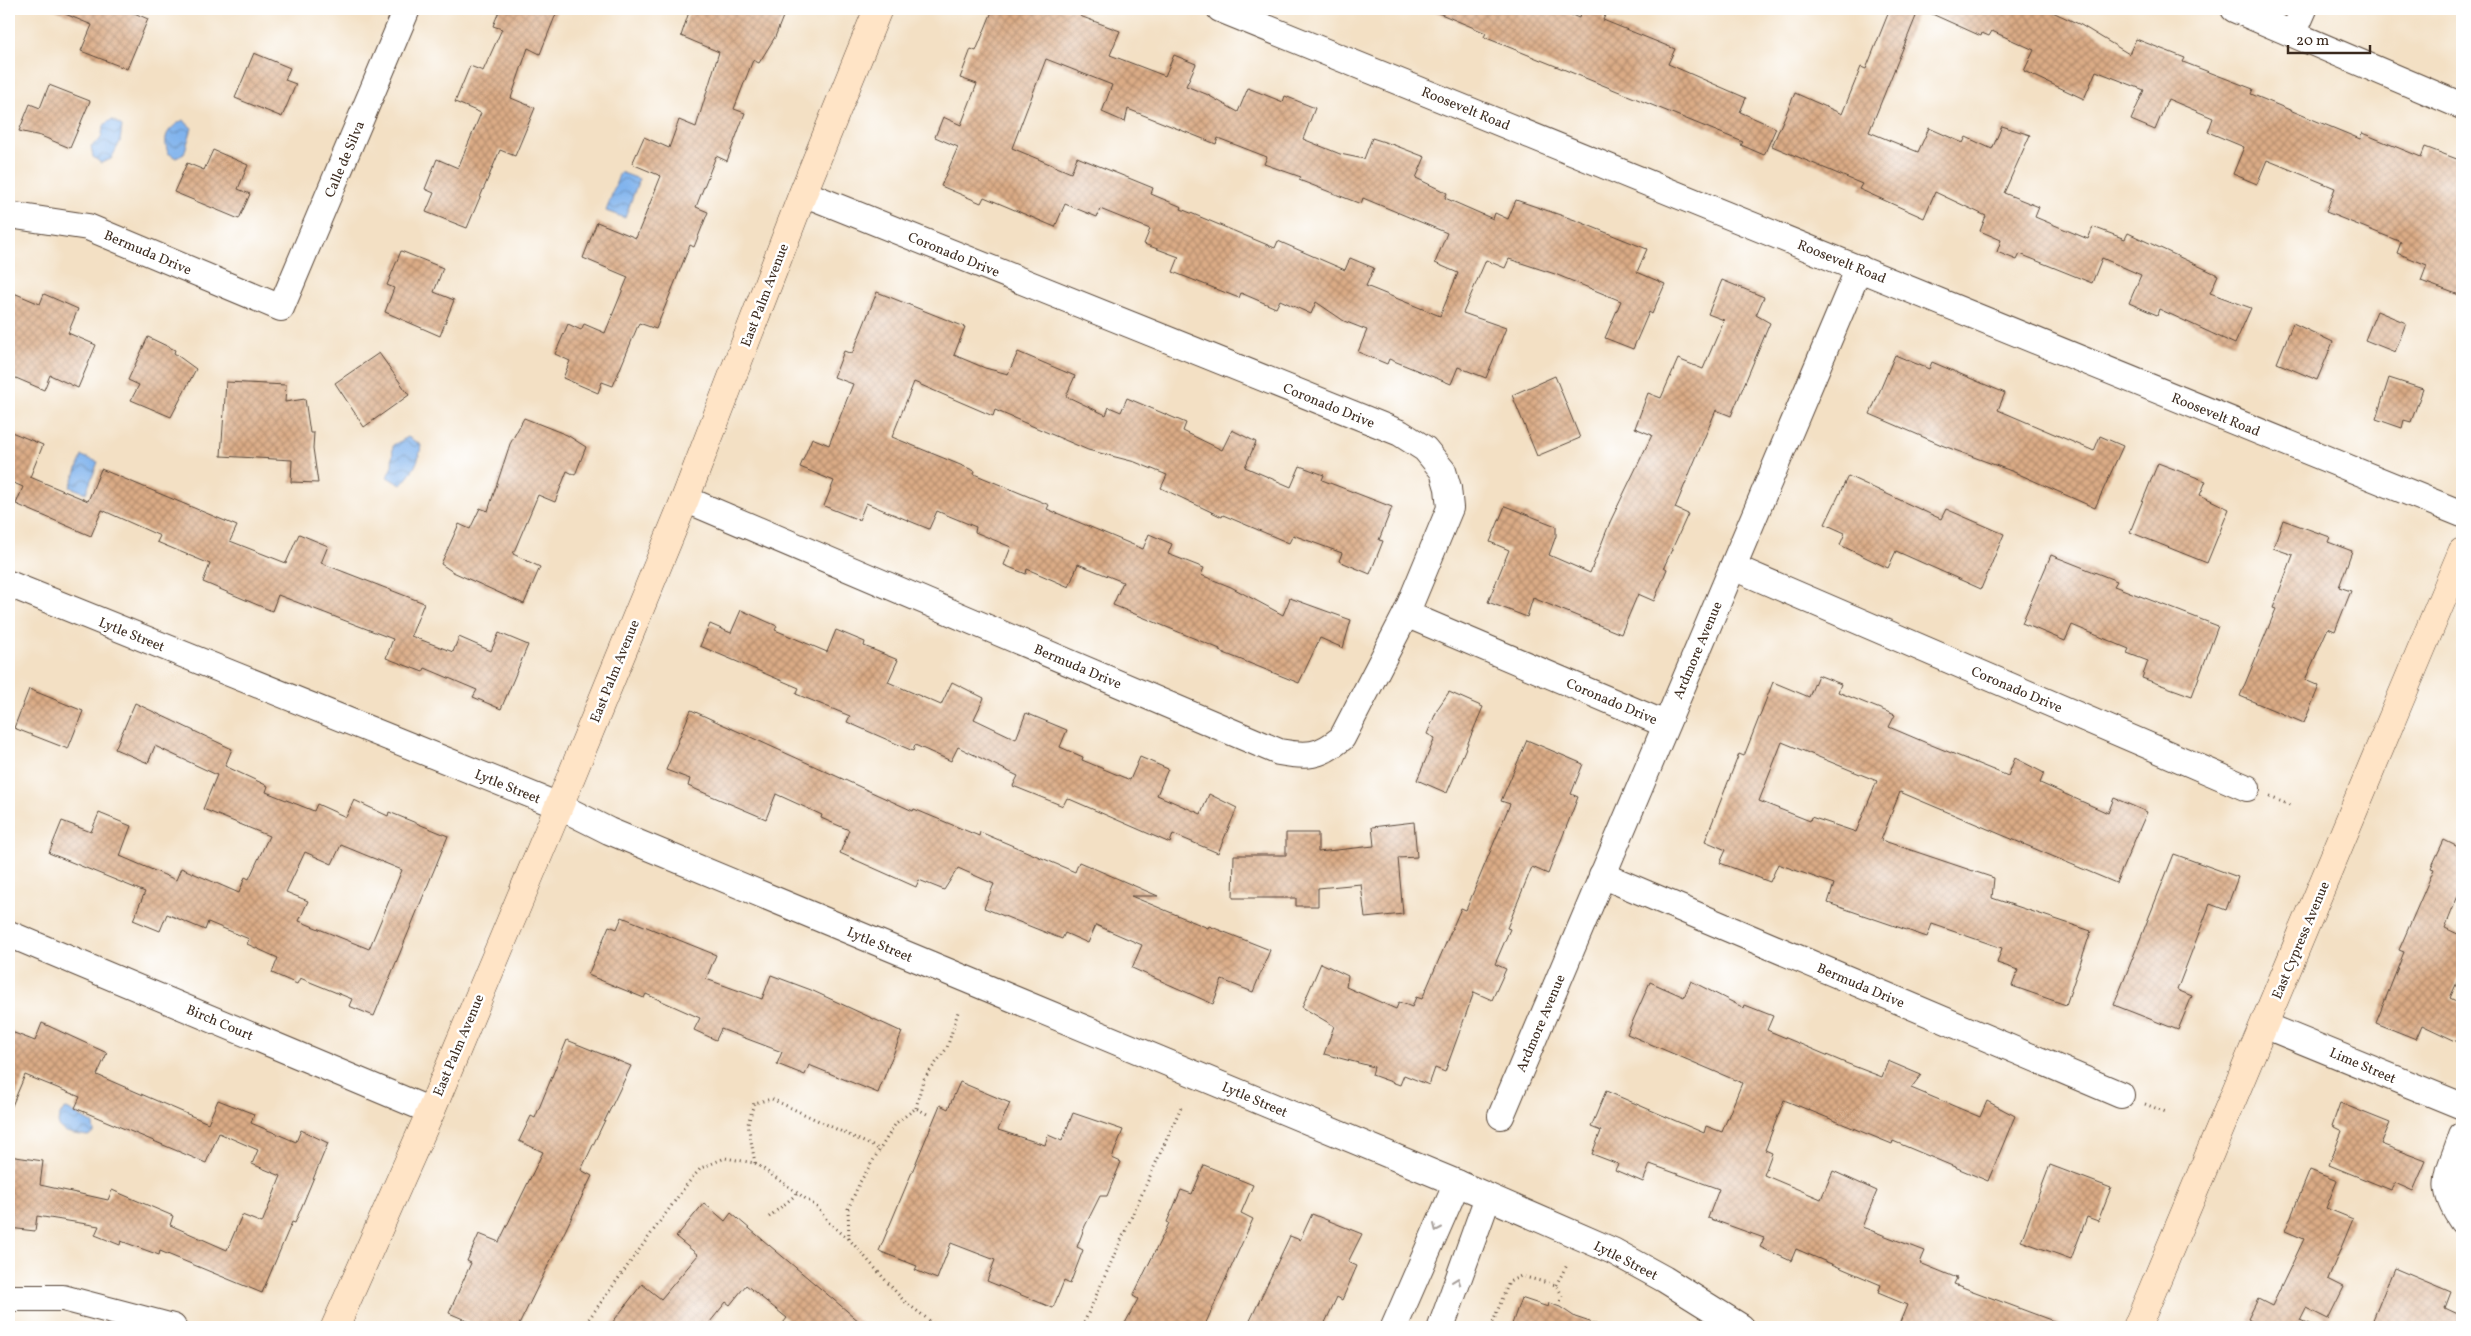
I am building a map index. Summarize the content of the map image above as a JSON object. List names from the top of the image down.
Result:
{
  "streets": {
    "street": [
      "Roosevelt Road",
      "Calle de Silva",
      "Bermuda Drive",
      "Coronado Drive",
      "East Palm Avenue",
      "Lytle Street",
      "Ardmore Avenue",
      "East Cypress Avenue",
      "Birch Court",
      "Lime Street"
    ]
  },
  "crossings": [
    ["Roosevelt Road", "Ardmore Avenue"],
    ["Calle de Silva", "Bermuda Drive"],
    ["Bermuda Drive", "Coronado Drive"],
    ["Bermuda Drive", "East Palm Avenue"],
    ["Bermuda Drive", "Ardmore Avenue"],
    ["Coronado Drive", "East Palm Avenue"],
    ["Coronado Drive", "Ardmore Avenue"],
    ["East Palm Avenue", "Lytle Street"],
    ["East Palm Avenue", "Birch Court"],
    ["East Cypress Avenue", "Lime Street"]
  ],
  "scale_bar": "20 m"
}
